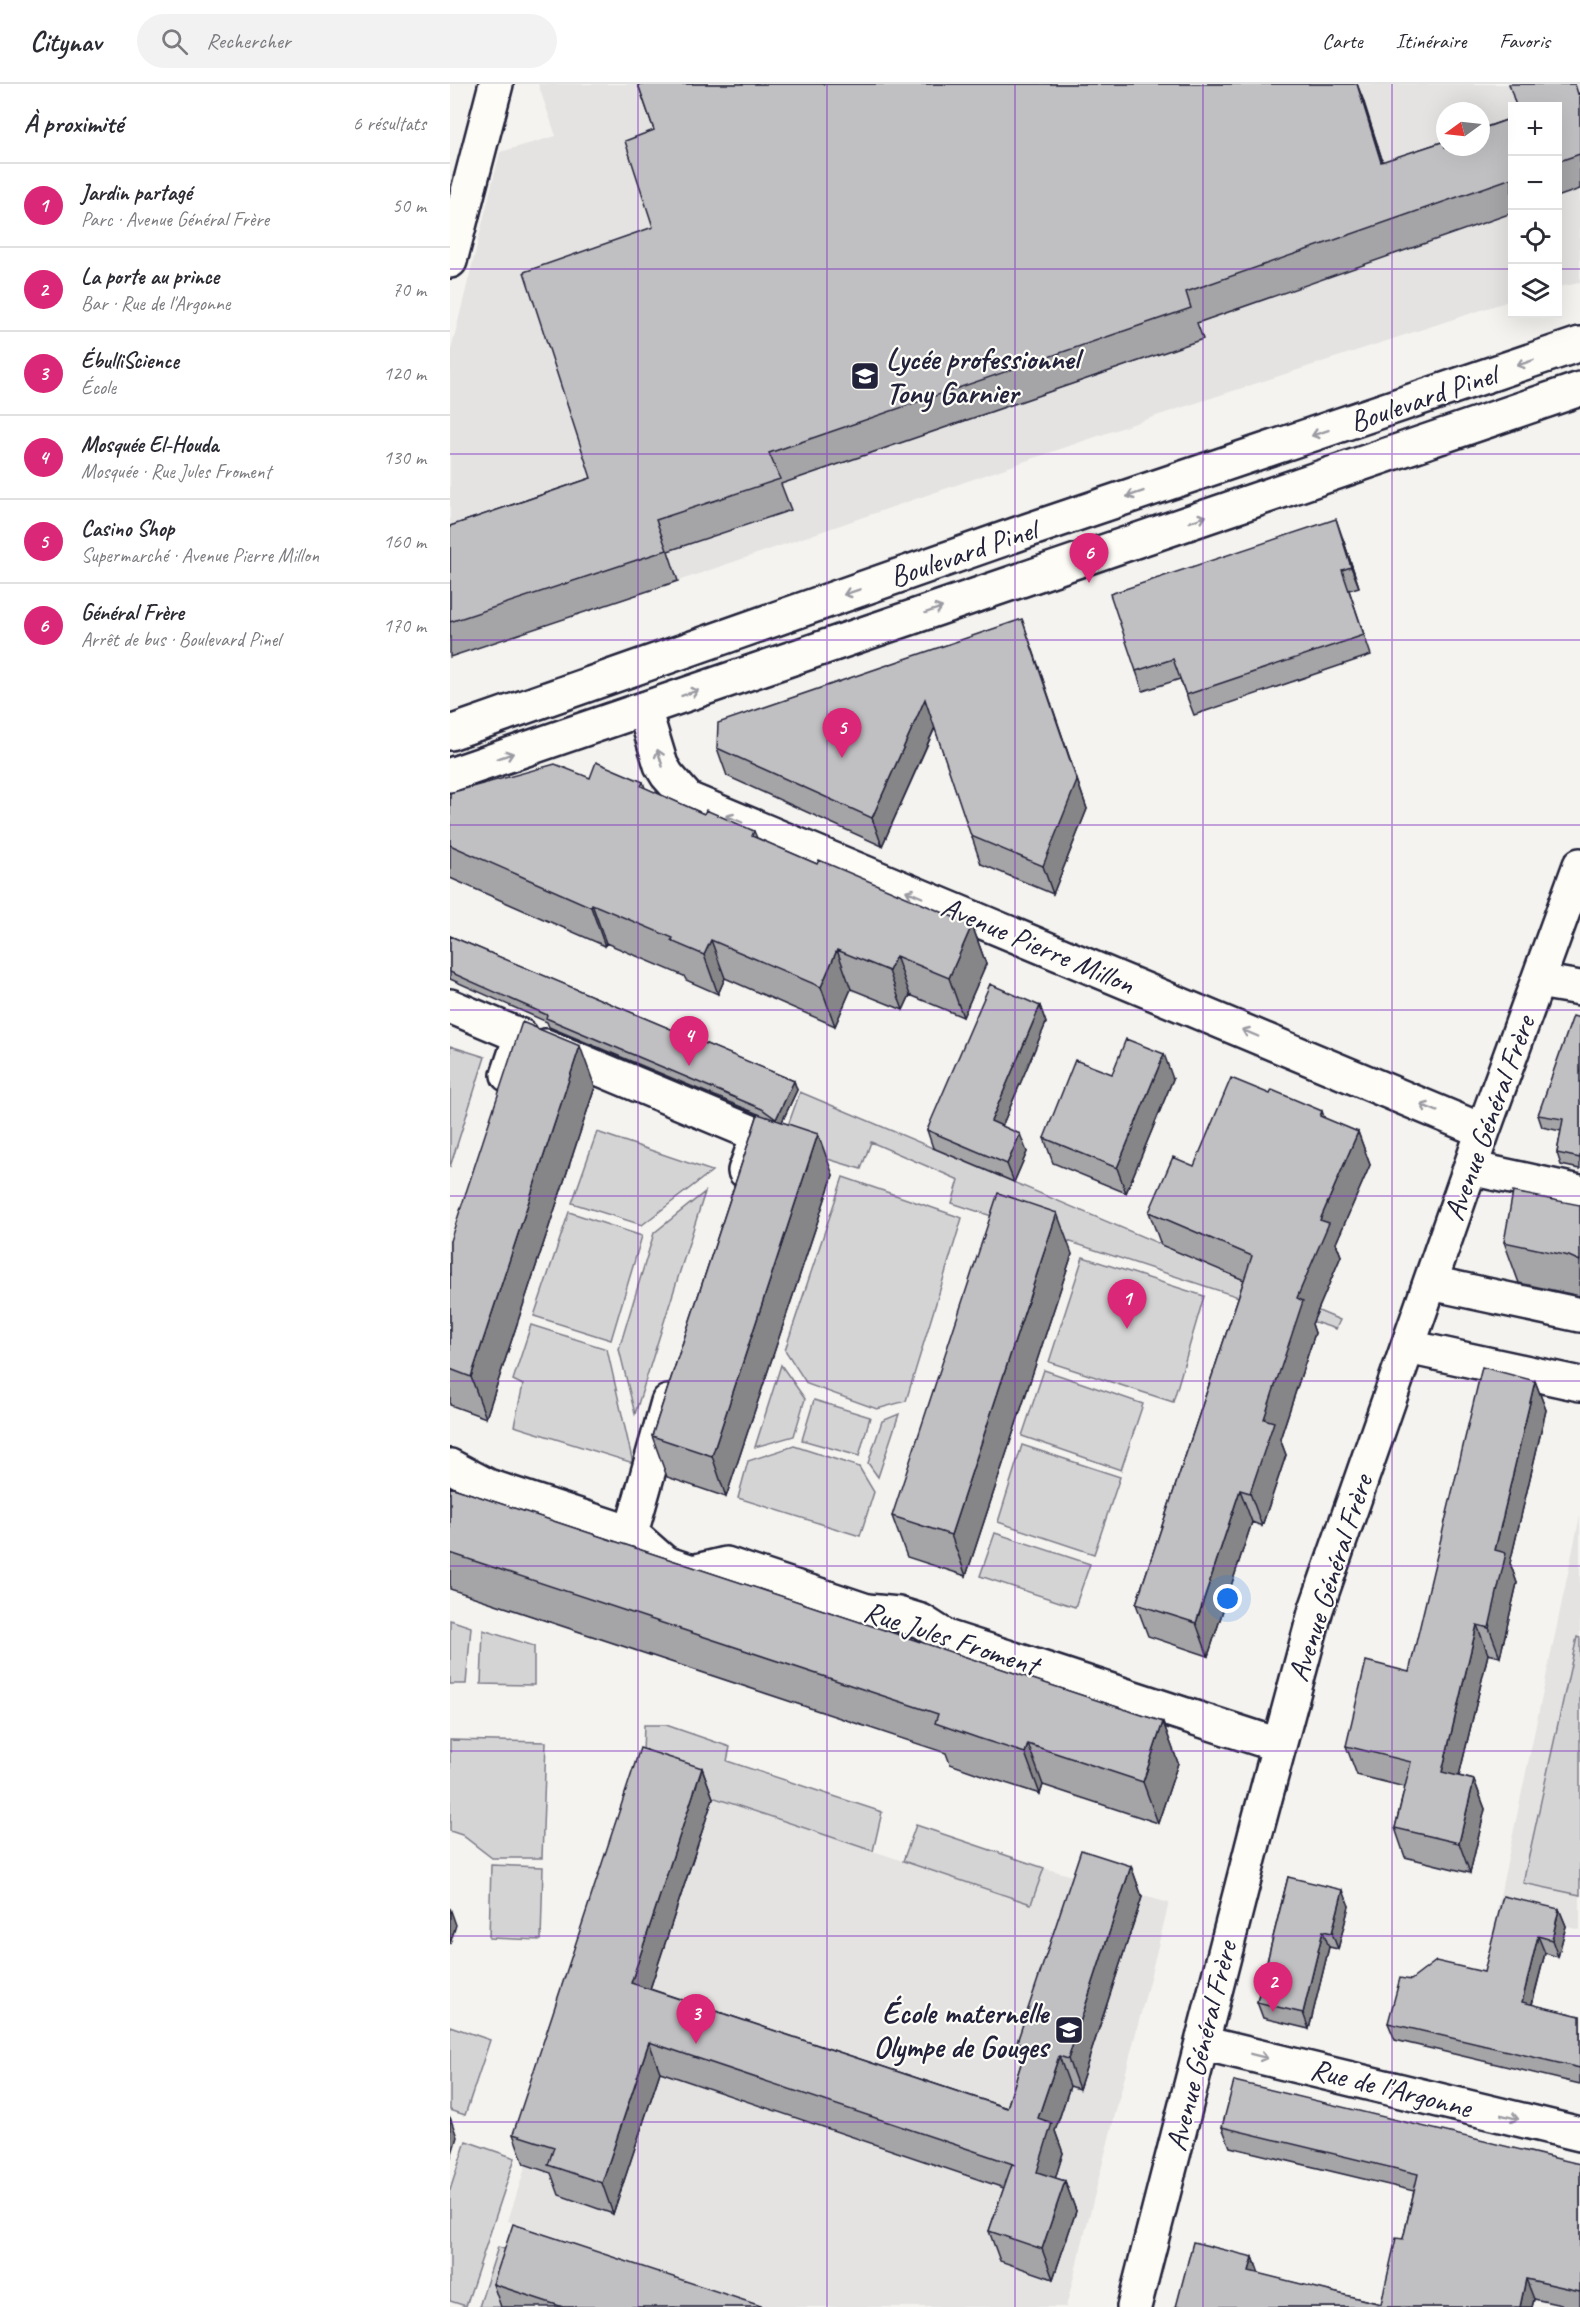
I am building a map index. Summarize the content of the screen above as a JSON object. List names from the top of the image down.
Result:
{
  "streets": {
    "street": [
      "Boulevard Pinel",
      "Avenue Pierre Millon",
      "Avenue Général Frère",
      "Rue Jules Froment",
      "Rue de l'Argonne"
    ]
  },
  "crossings": [
    ["Boulevard Pinel", "Avenue Pierre Millon"],
    ["Avenue Pierre Millon", "Avenue Général Frère"],
    ["Avenue Général Frère", "Rue Jules Froment"],
    ["Avenue Général Frère", "Rue de l'Argonne"]
  ],
  "one_way": ["Avenue Pierre Millon", "Rue de l'Argonne"],
  "places": {
    "school or university": ["Lycée professionnel Tony Garnier", "École maternelle Olympe de Gouges"]
  },
  "north": "left",
  "page": {
    "header": "Citynav",
    "search": "Rechercher",
    "nav": ["Carte", "Itinéraire", "Favoris"],
    "heading": ["À proximité", "6 résultats"],
    "map_buttons": ["+", "−"],
    "list": [
      {
        "mark": "1",
        "name": "Jardin partagé",
        "note": "Parc · Avenue Général Frère",
        "value": "50 m"
      },
      {
        "mark": "2",
        "name": "La porte au prince",
        "note": "Bar · Rue de l'Argonne",
        "value": "70 m"
      },
      {
        "mark": "3",
        "name": "ÉbulliScience",
        "note": "École",
        "value": "120 m"
      },
      {
        "mark": "4",
        "name": "Mosquée El-Houda",
        "note": "Mosquée · Rue Jules Froment",
        "value": "130 m"
      },
      {
        "mark": "5",
        "name": "Casino Shop",
        "note": "Supermarché · Avenue Pierre Millon",
        "value": "160 m"
      },
      {
        "mark": "6",
        "name": "Général Frère",
        "note": "Arrêt de bus · Boulevard Pinel",
        "value": "170 m"
      }
    ],
    "pins": [
      "6",
      "5",
      "4",
      "1",
      "2",
      "3"
    ]
  }
}
